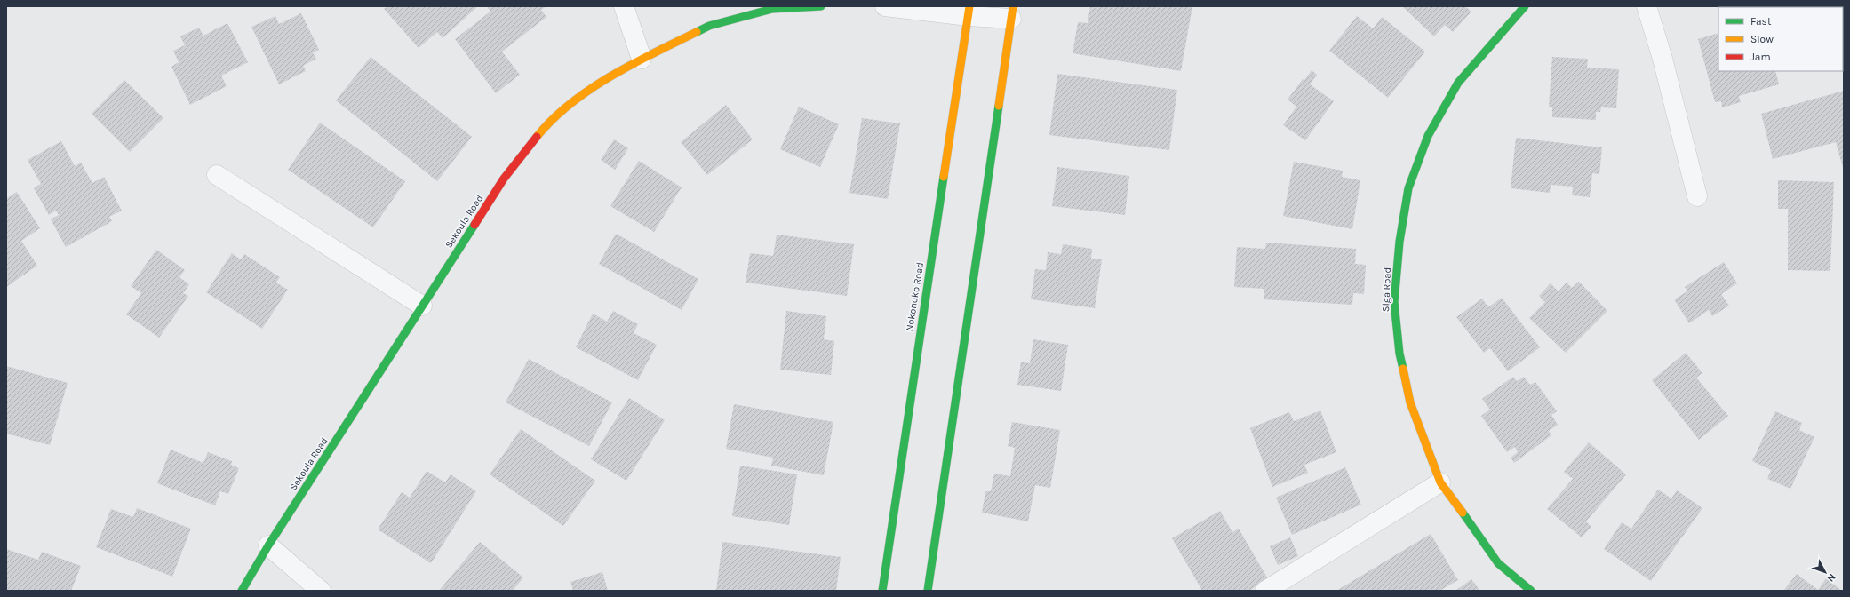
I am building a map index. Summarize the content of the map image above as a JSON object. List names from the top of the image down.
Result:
{
  "streets": {
    "street": ["Sekoula Road", "Siga Road", "Nokonoko Road"]
  },
  "legend": ["Fast", "Slow", "Jam"],
  "north": "bottom right"
}
